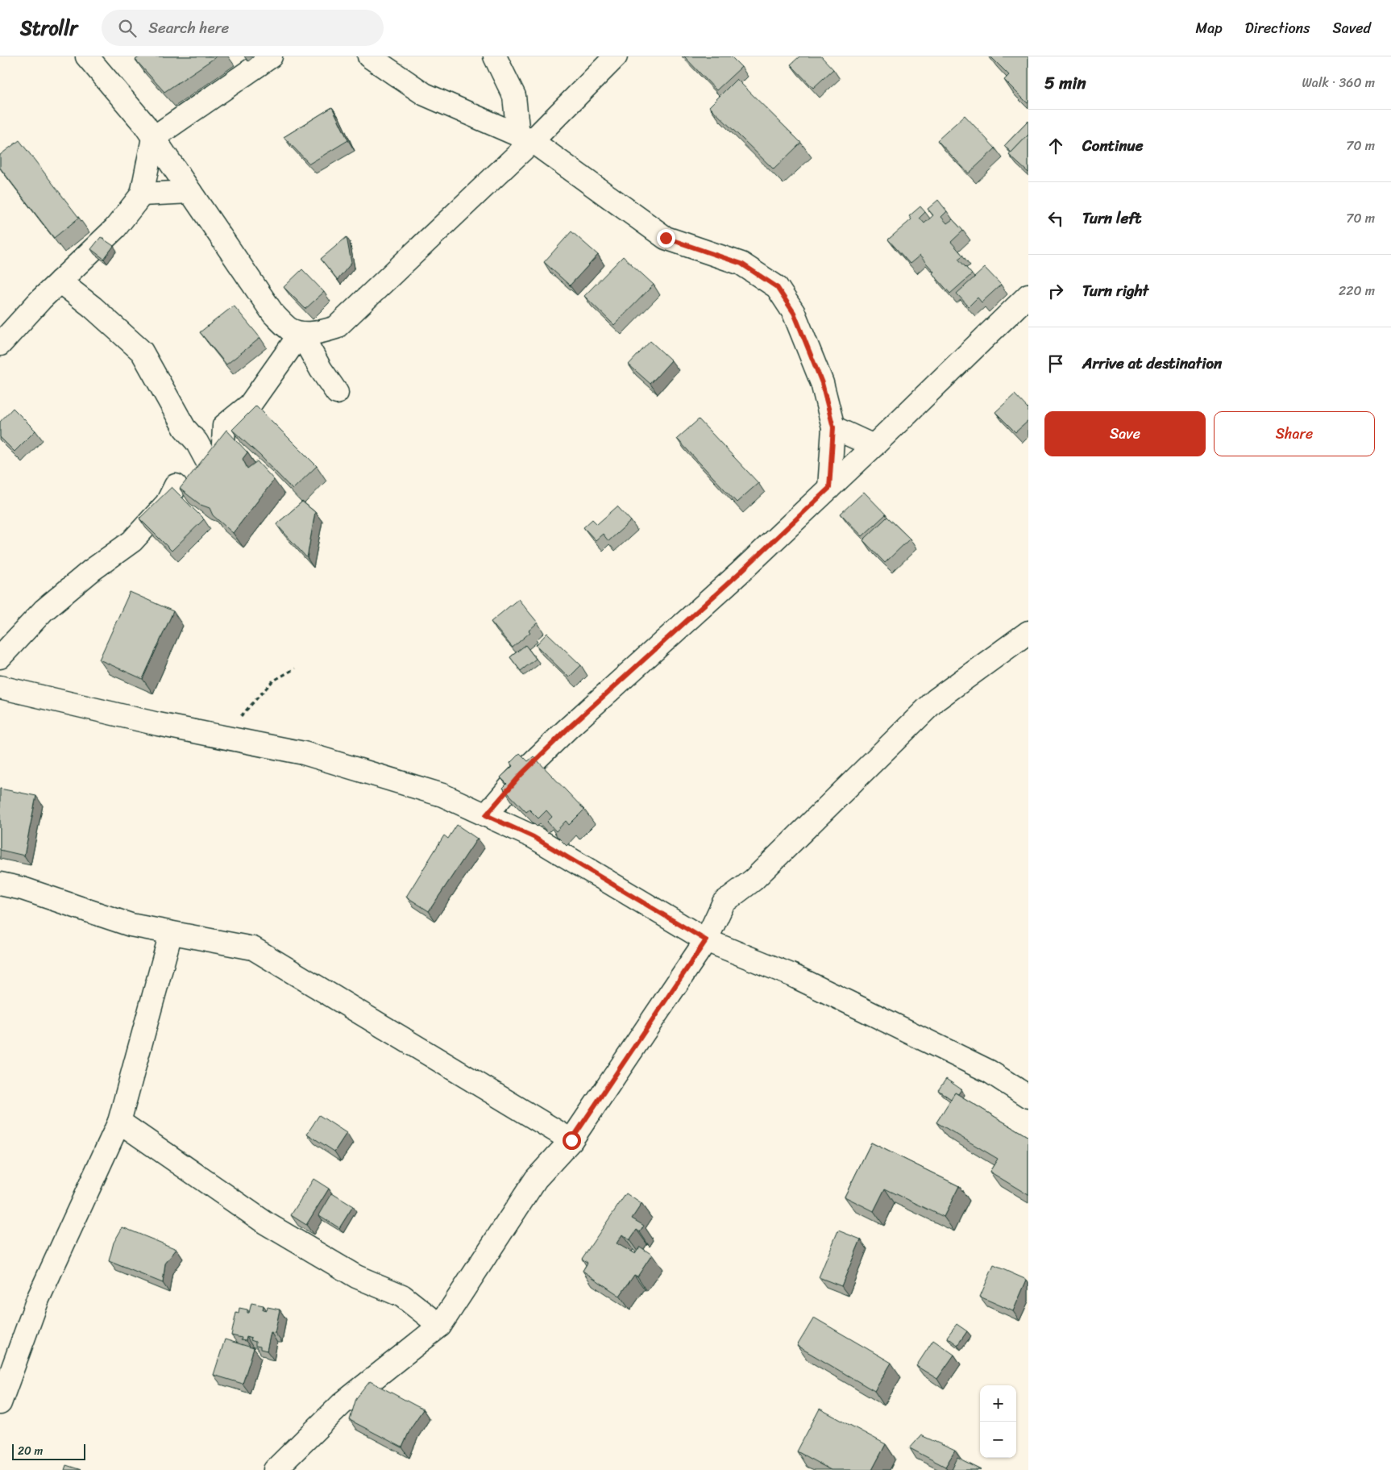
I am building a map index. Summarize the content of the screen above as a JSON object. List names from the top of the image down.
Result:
{
  "scale_bar": "20 m",
  "page": {
    "header": "Strollr",
    "search": "Search here",
    "nav": ["Map", "Directions", "Saved"],
    "heading": ["5 min", "Walk · 360 m"],
    "list": [
      ["Continue", "70 m"],
      ["Turn left", "70 m"],
      ["Turn right", "220 m"],
      "Arrive at destination"
    ],
    "buttons": ["Save", "Share"],
    "map_buttons": ["+", "−"],
    "scale": "20 m"
  }
}
